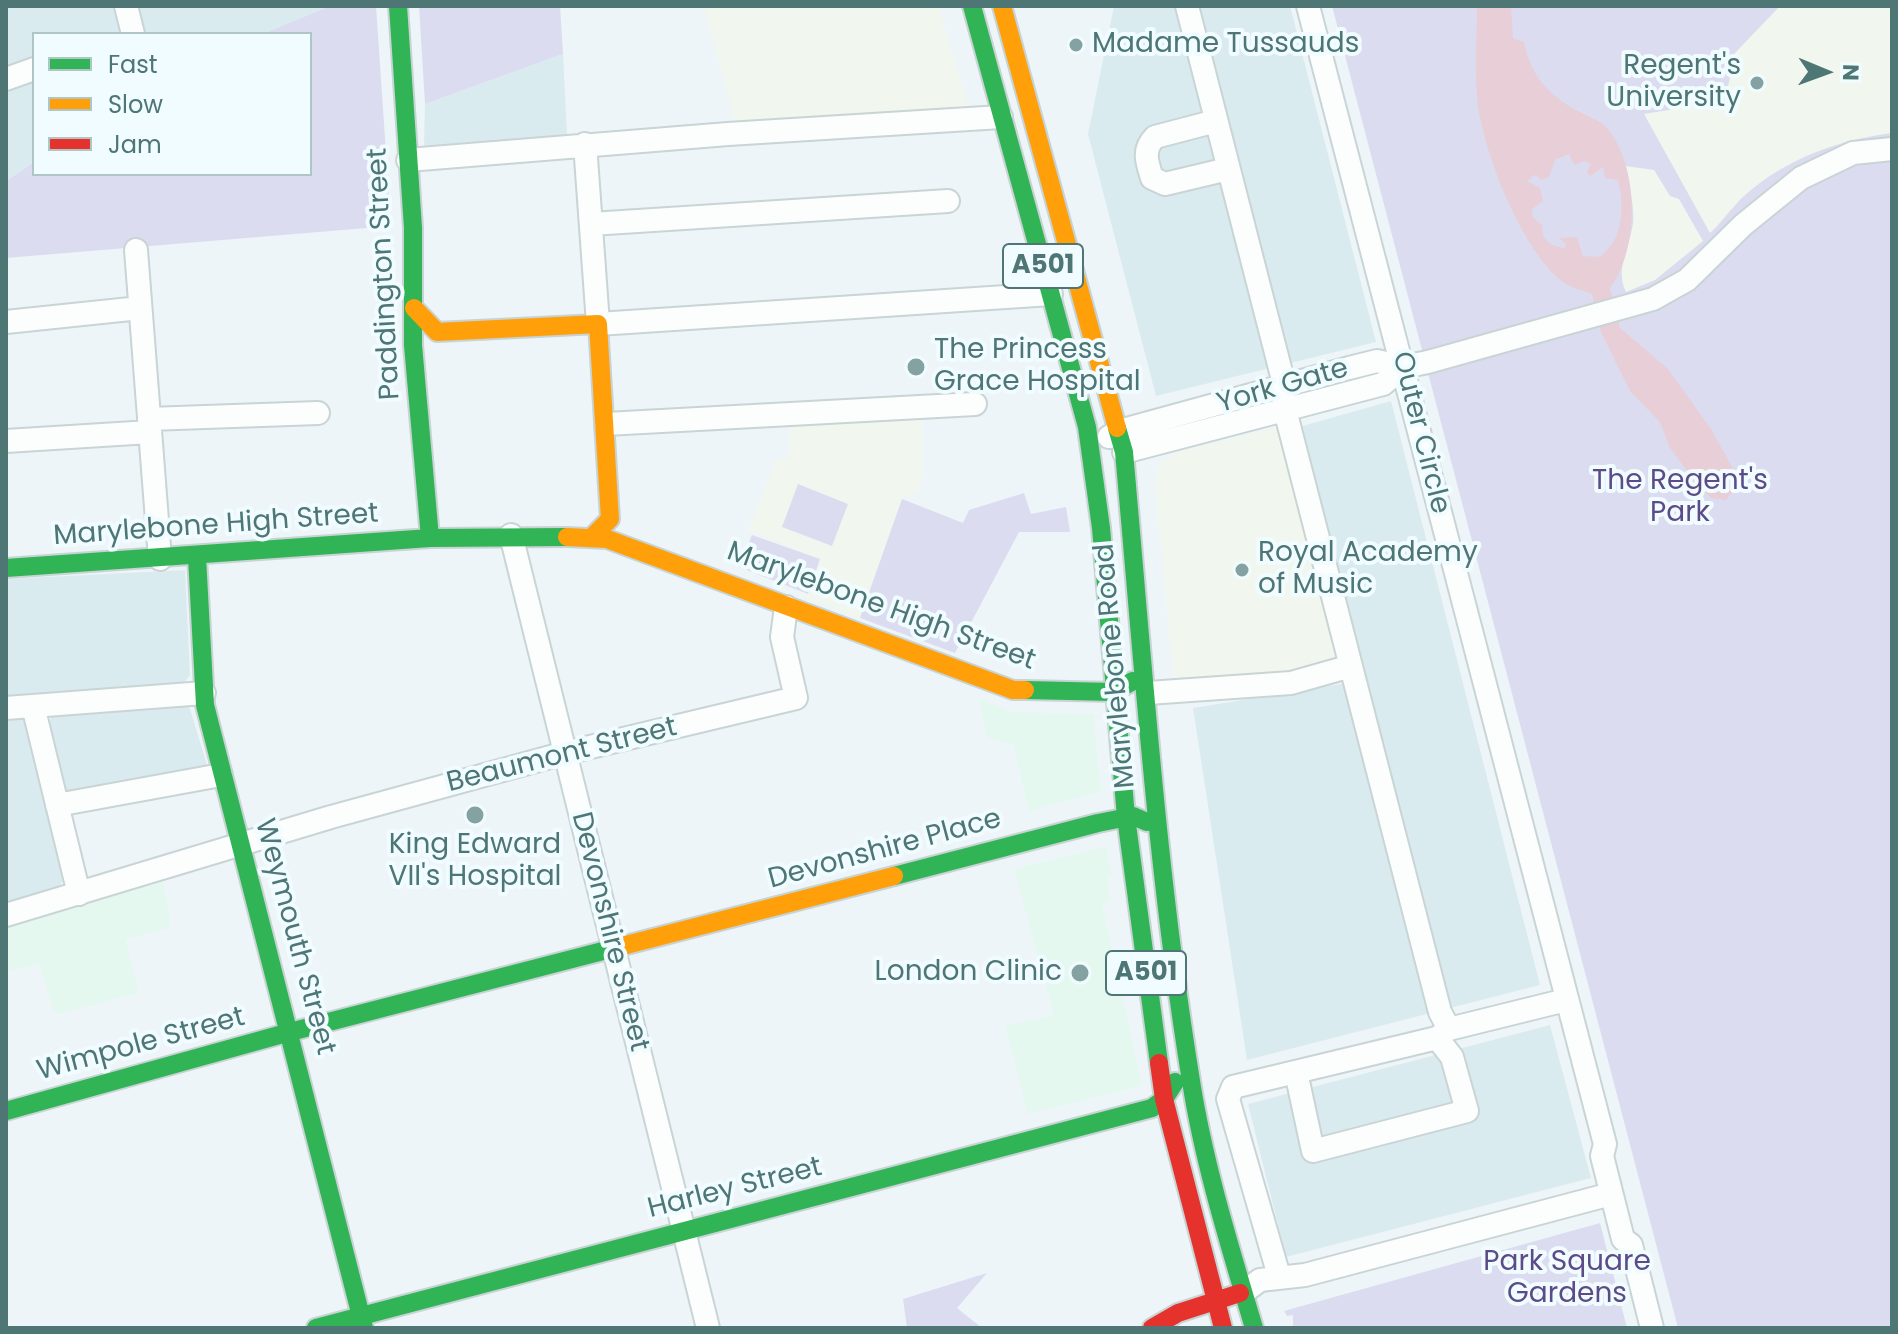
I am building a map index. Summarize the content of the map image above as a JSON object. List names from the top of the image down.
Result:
{
  "streets": {
    "main road": [
      "A501",
      "Paddington Street",
      "Marylebone High Street",
      "Marylebone Road",
      "Devonshire Place",
      "Weymouth Street",
      "Wimpole Street",
      "Harley Street"
    ],
    "street": [
      "York Gate",
      "Outer Circle",
      "Beaumont Street",
      "Devonshire Street"
    ]
  },
  "crossings": [
    ["Paddington Street", "Marylebone High Street"],
    ["York Gate", "Outer Circle"],
    ["York Gate", "Marylebone Road"],
    ["Marylebone High Street", "Marylebone Road"],
    ["Marylebone High Street", "Beaumont Street"],
    ["Marylebone High Street", "Devonshire Street"],
    ["Marylebone High Street", "Weymouth Street"],
    ["Marylebone Road", "Devonshire Place"],
    ["Marylebone Road", "Harley Street"],
    ["Beaumont Street", "Devonshire Street"],
    ["Beaumont Street", "Weymouth Street"],
    ["Devonshire Place", "Devonshire Street"],
    ["Devonshire Place", "Weymouth Street"],
    ["Devonshire Place", "Wimpole Street"],
    ["Devonshire Street", "Harley Street"],
    ["Weymouth Street", "Wimpole Street"],
    ["Weymouth Street", "Harley Street"]
  ],
  "parks": ["The Regent's Park", "Park Square Gardens"],
  "places": [
    "Madame Tussauds",
    "Regent's University",
    "The Princess Grace Hospital",
    "Royal Academy of Music",
    "King Edward VII's Hospital",
    "London Clinic"
  ],
  "legend": ["Fast", "Slow", "Jam"],
  "north": "right"
}
